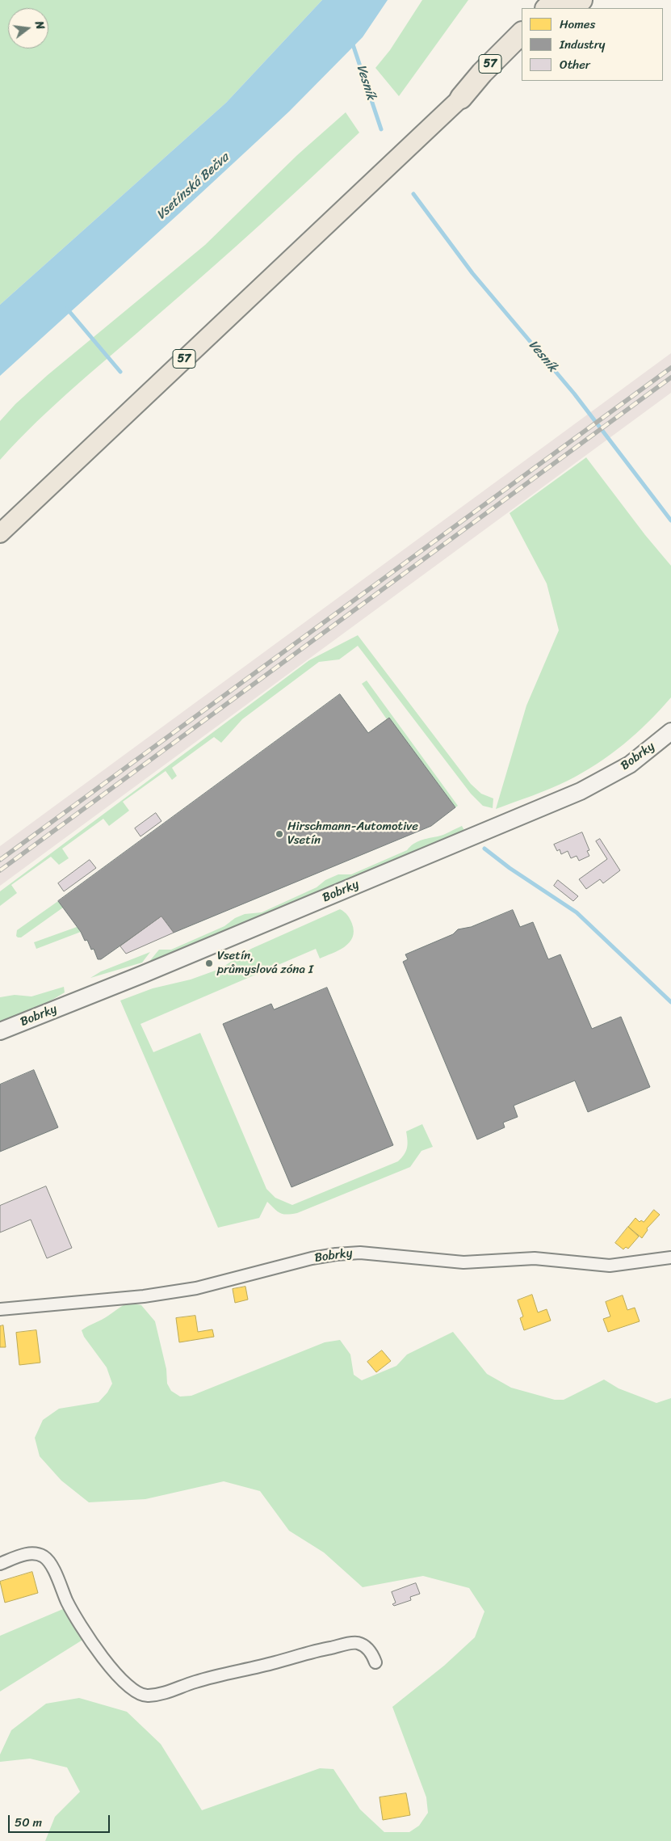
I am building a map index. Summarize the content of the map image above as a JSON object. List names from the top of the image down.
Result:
{
  "streets": {
    "highway": ["57"],
    "street": ["Bobrky"]
  },
  "water": ["Vesník", "Vsetínská Bečva"],
  "places": ["Hirschmann-Automotive Vsetín", "Vsetín, průmyslová zóna I"],
  "legend": ["Homes", "Industry", "Other"],
  "scale_bar": "50 m",
  "north": "right"
}
